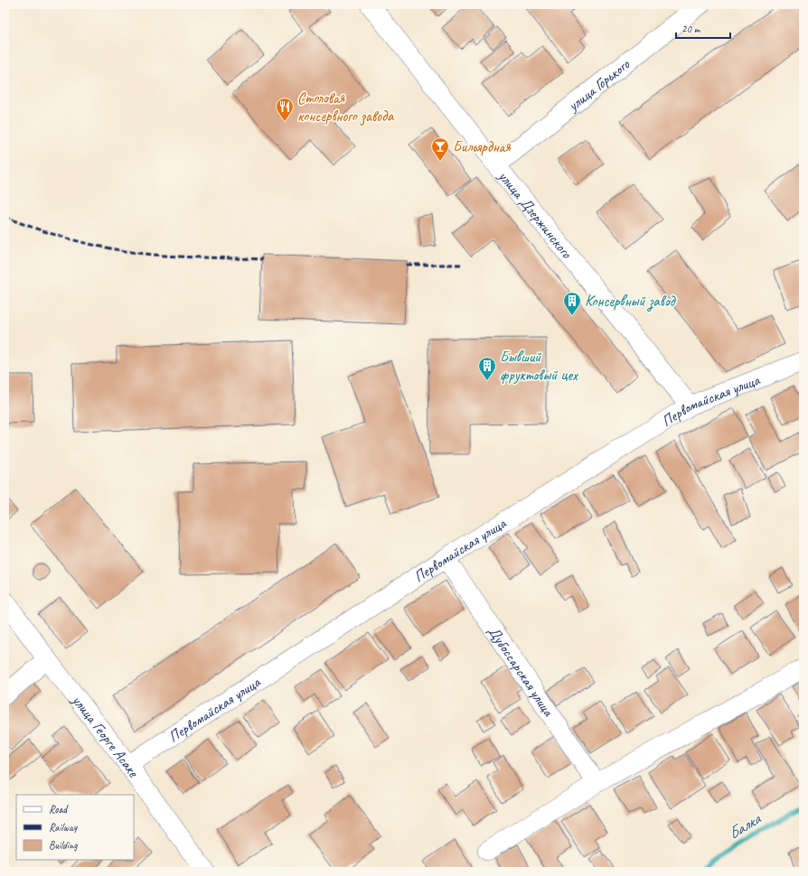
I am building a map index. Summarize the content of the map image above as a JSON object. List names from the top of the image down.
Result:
{
  "streets": {
    "street": [
      "улица Горького",
      "улица Дзержинского",
      "Первомайская улица",
      "Дубоссарская улица",
      "улица Георге Асаке"
    ]
  },
  "crossings": [
    ["улица Горького", "улица Дзержинского"],
    ["улица Дзержинского", "Первомайская улица"],
    ["Первомайская улица", "Дубоссарская улица"],
    ["Первомайская улица", "улица Георге Асаке"]
  ],
  "water": ["Балка"],
  "places": {
    "restaurant": ["Столовая консервного завода"],
    "bar": ["Бильярдная"],
    "building": ["Консервный завод", "Бывший фруктовый цех"]
  },
  "legend": ["Road", "Railway", "Building"],
  "scale_bar": "20 m"
}
